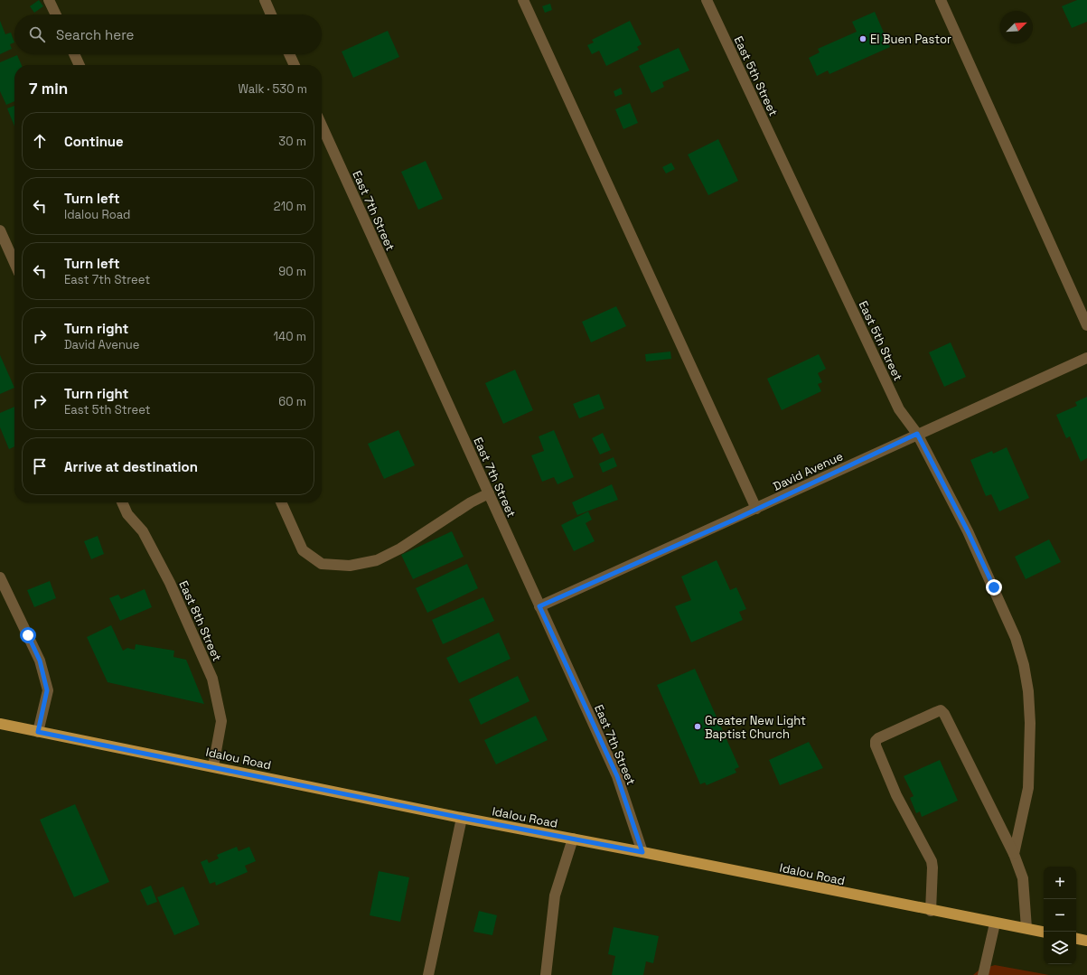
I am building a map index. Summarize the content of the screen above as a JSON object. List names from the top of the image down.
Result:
{
  "streets": {
    "main road": ["Idalou Road"],
    "street": [
      "East 5th Street",
      "East 7th Street",
      "David Avenue",
      "East 8th Street"
    ]
  },
  "crossings": [
    ["East 5th Street", "David Avenue"],
    ["East 7th Street", "David Avenue"],
    ["East 7th Street", "Idalou Road"],
    ["East 8th Street", "Idalou Road"]
  ],
  "places": ["El Buen Pastor", "Greater New Light Baptist Church"],
  "north": "top right",
  "page": {
    "search": "Search here",
    "heading": ["7 min", "Walk · 530 m"],
    "list": [
      ["Continue", "30 m"],
      ["Turn left", "Idalou Road", "210 m"],
      ["Turn left", "East 7th Street", "90 m"],
      ["Turn right", "David Avenue", "140 m"],
      ["Turn right", "East 5th Street", "60 m"],
      "Arrive at destination"
    ],
    "map_buttons": ["+", "−"]
  }
}
